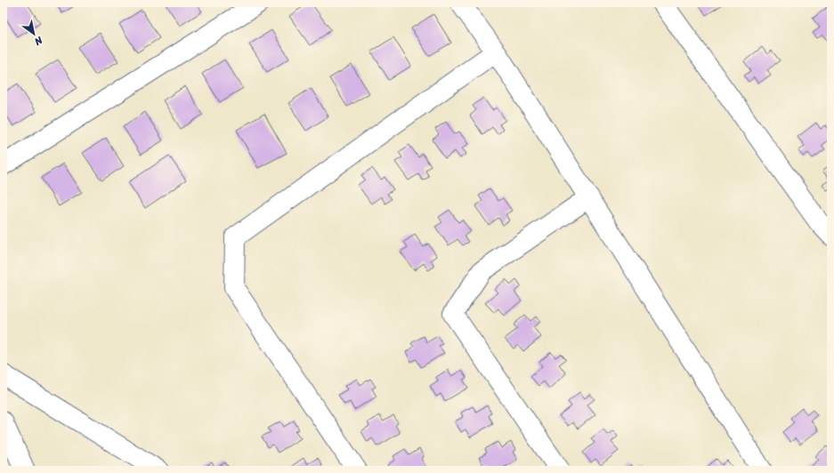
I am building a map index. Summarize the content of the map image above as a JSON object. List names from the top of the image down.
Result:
{
  "north": "bottom right"
}
